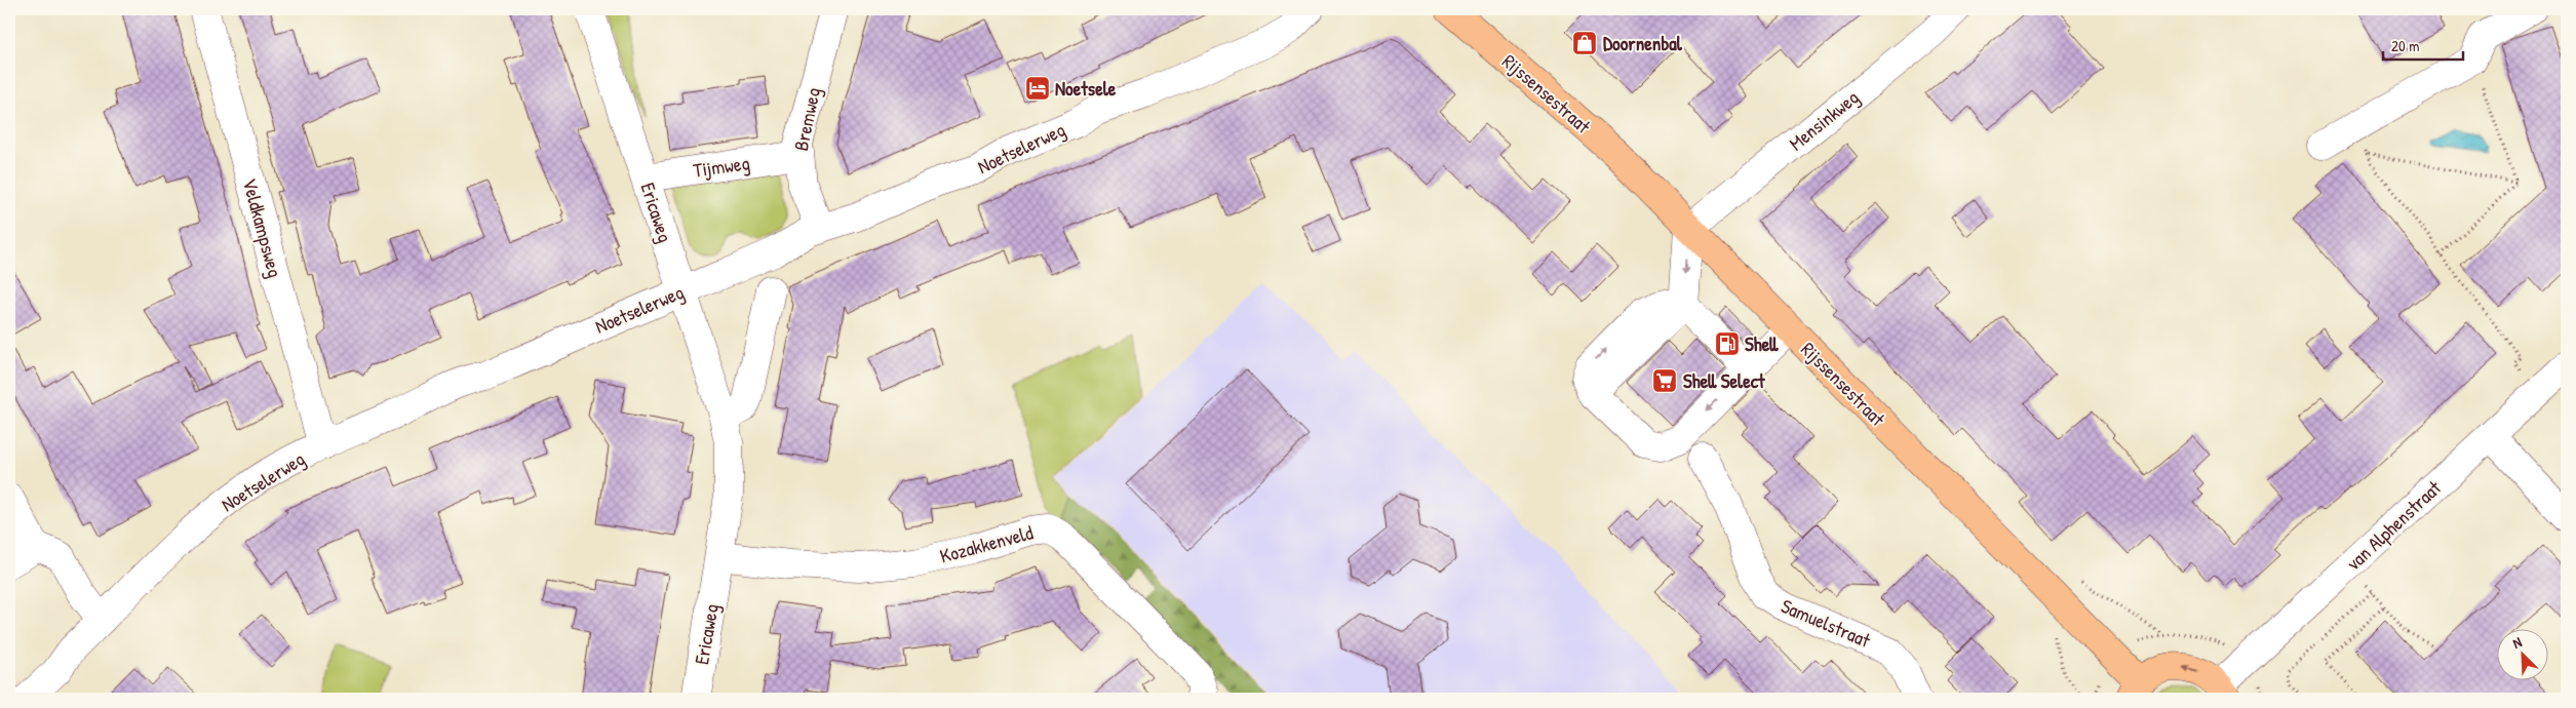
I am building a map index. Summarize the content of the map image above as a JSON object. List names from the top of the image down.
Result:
{
  "streets": {
    "main road": ["Rijssensestraat"],
    "street": [
      "Bremweg",
      "Mensinkweg",
      "Noetselerweg",
      "Tijmweg",
      "Ericaweg",
      "Veldkampsweg",
      "van Alphenstraat",
      "Kozakkenveld",
      "Samuelstraat"
    ]
  },
  "crossings": [
    ["Rijssensestraat", "Mensinkweg"],
    ["Bremweg", "Noetselerweg"],
    ["Bremweg", "Tijmweg"],
    ["Noetselerweg", "Ericaweg"],
    ["Noetselerweg", "Veldkampsweg"],
    ["Tijmweg", "Ericaweg"],
    ["Ericaweg", "Kozakkenveld"]
  ],
  "places": {
    "shop": ["Doornenbal"],
    "hotel": ["Noetsele"],
    "fuel station": ["Shell"],
    "supermarket": ["Shell Select"]
  },
  "scale_bar": "20 m",
  "north": "top left"
}
